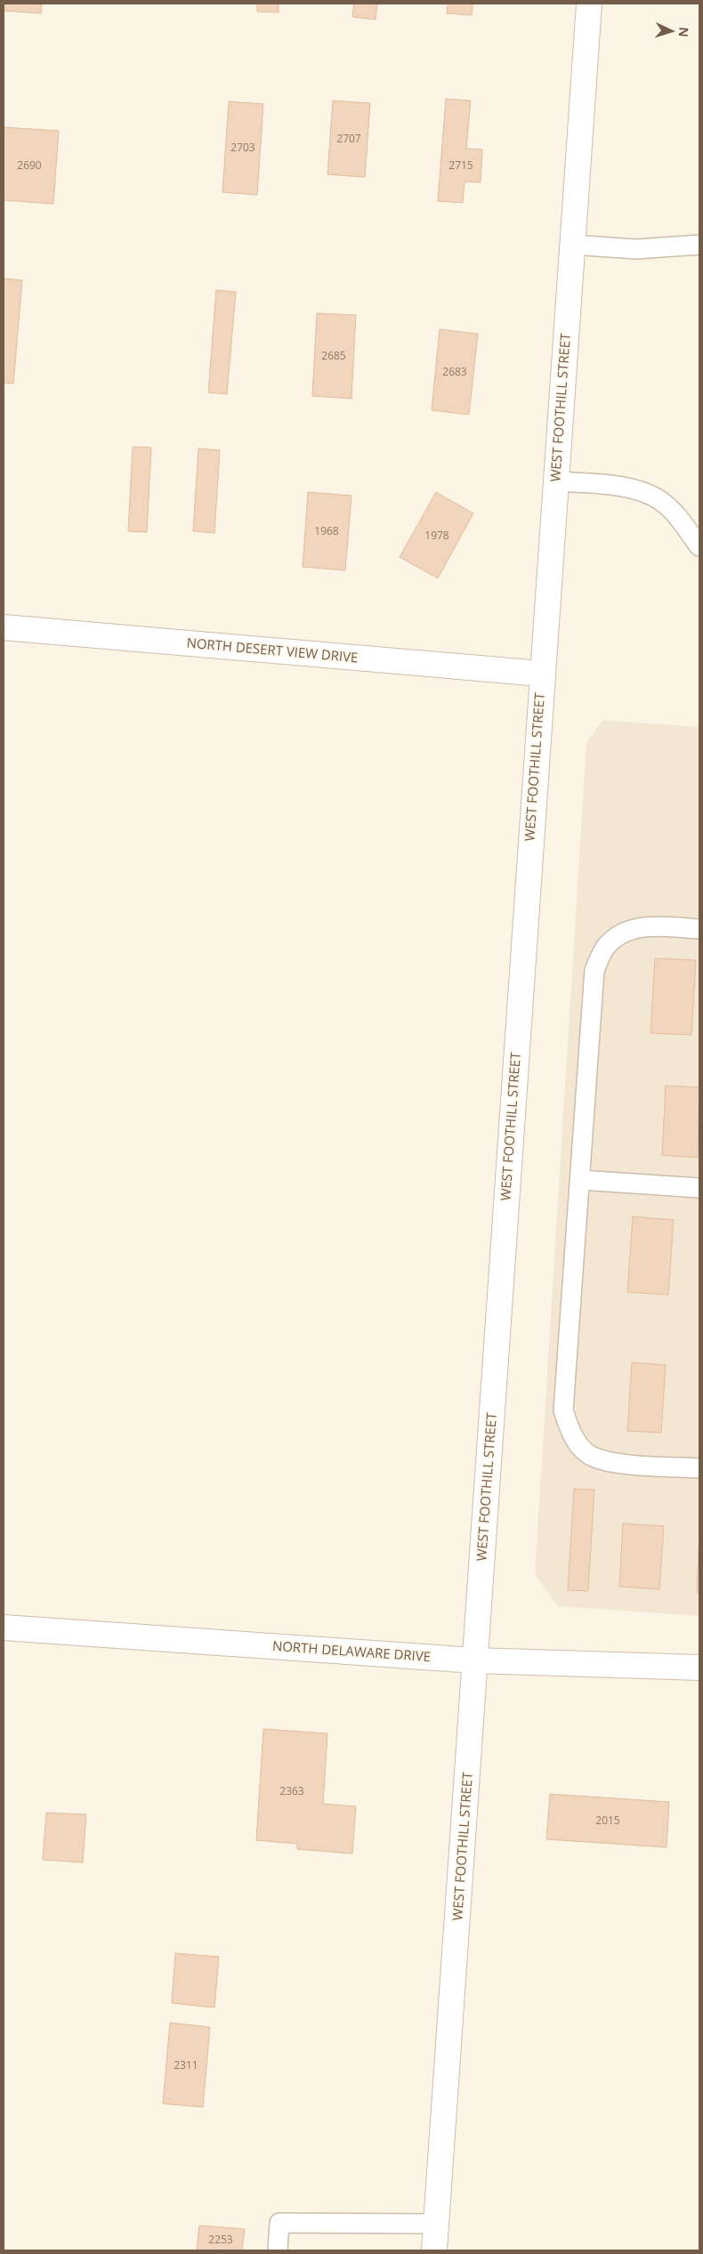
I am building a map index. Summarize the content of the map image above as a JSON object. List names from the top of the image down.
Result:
{
  "streets": {
    "street": ["WEST FOOTHILL STREET", "NORTH DESERT VIEW DRIVE", "NORTH DELAWARE DRIVE"]
  },
  "crossings": [
    ["WEST FOOTHILL STREET", "NORTH DESERT VIEW DRIVE"],
    ["WEST FOOTHILL STREET", "NORTH DELAWARE DRIVE"]
  ],
  "house_numbers": [
    "2707",
    "2703",
    "2690",
    "2715",
    "2685",
    "2683",
    "1968",
    "1978",
    "2363",
    "2015",
    "2311",
    "2253"
  ],
  "north": "right"
}
